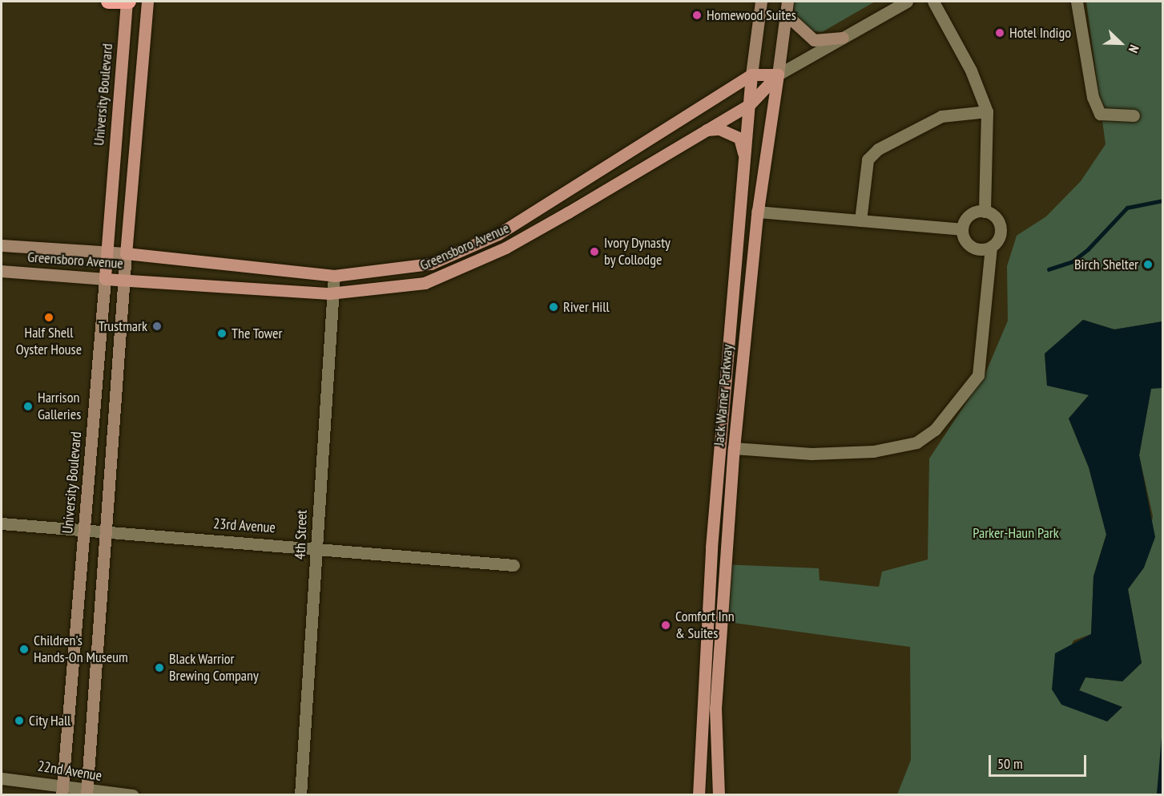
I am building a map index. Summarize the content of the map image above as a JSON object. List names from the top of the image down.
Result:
{
  "streets": {
    "main road": ["University Boulevard", "Greensboro Avenue", "Jack Warner Parkway"],
    "street": ["23rd Avenue", "4th Street", "22nd Avenue"]
  },
  "crossings": [
    ["University Boulevard", "Greensboro Avenue"],
    ["University Boulevard", "23rd Avenue"],
    ["University Boulevard", "22nd Avenue"],
    ["Greensboro Avenue", "Jack Warner Parkway"],
    ["Greensboro Avenue", "4th Street"],
    ["23rd Avenue", "4th Street"]
  ],
  "parks": ["Parker-Haun Park"],
  "places": [
    "Homewood Suites",
    "Hotel Indigo",
    "Ivory Dynasty by Collodge",
    "Birch Shelter",
    "River Hill",
    "Half Shell Oyster House",
    "Trustmark",
    "The Tower",
    "Harrison Galleries",
    "Comfort Inn & Suites",
    "Children's Hands-On Museum",
    "Black Warrior Brewing Company",
    "City Hall"
  ],
  "scale_bar": "50 m",
  "north": "bottom right"
}
